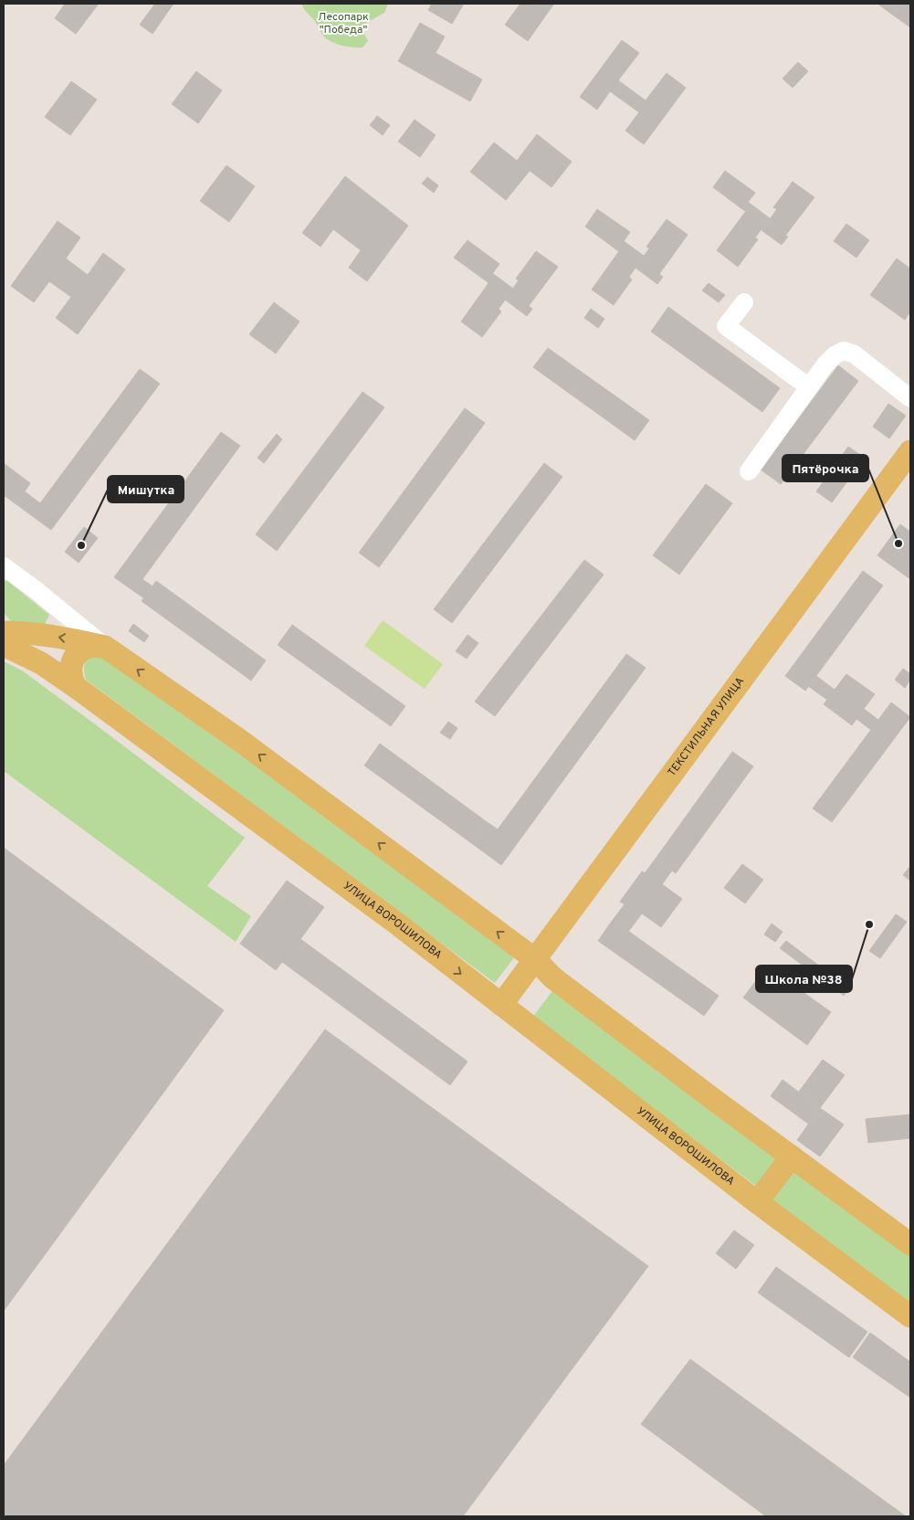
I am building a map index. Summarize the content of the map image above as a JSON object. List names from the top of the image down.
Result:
{
  "streets": {
    "main road": ["ТЕКСТИЛЬНАЯ УЛИЦА", "УЛИЦА ВОРОШИЛОВА"]
  },
  "crossings": [
    ["ТЕКСТИЛЬНАЯ УЛИЦА", "УЛИЦА ВОРОШИЛОВА"]
  ],
  "parks": ["Лесопарк \"Победа\""],
  "places": ["Пятёрочка", "Мишутка", "Школа №38"]
}
